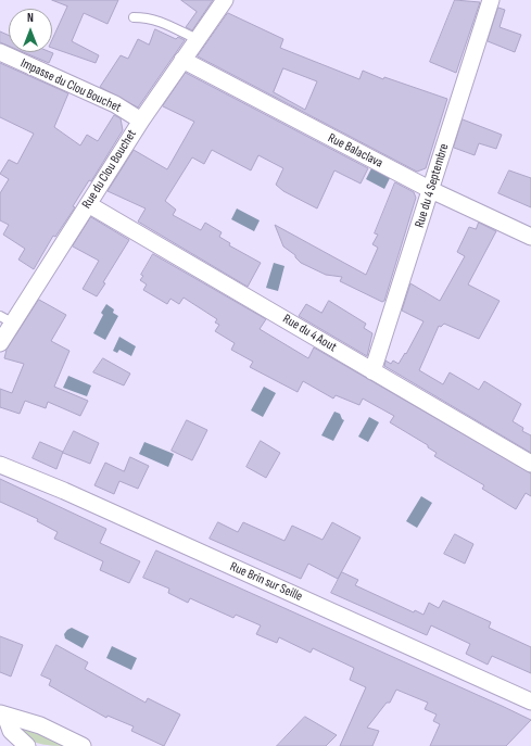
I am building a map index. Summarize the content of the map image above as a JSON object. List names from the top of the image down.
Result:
{
  "streets": {
    "street": [
      "Impasse du Clou Bouchet",
      "Rue Balaclava",
      "Rue du Clou Bouchet",
      "Rue du 4 Septembre",
      "Rue du 4 Aout",
      "Rue Brin sur Seille"
    ]
  },
  "crossings": [
    ["Impasse du Clou Bouchet", "Rue du Clou Bouchet"],
    ["Rue Balaclava", "Rue du Clou Bouchet"],
    ["Rue Balaclava", "Rue du 4 Septembre"],
    ["Rue du Clou Bouchet", "Rue du 4 Aout"],
    ["Rue du 4 Septembre", "Rue du 4 Aout"]
  ],
  "north": "top"
}
